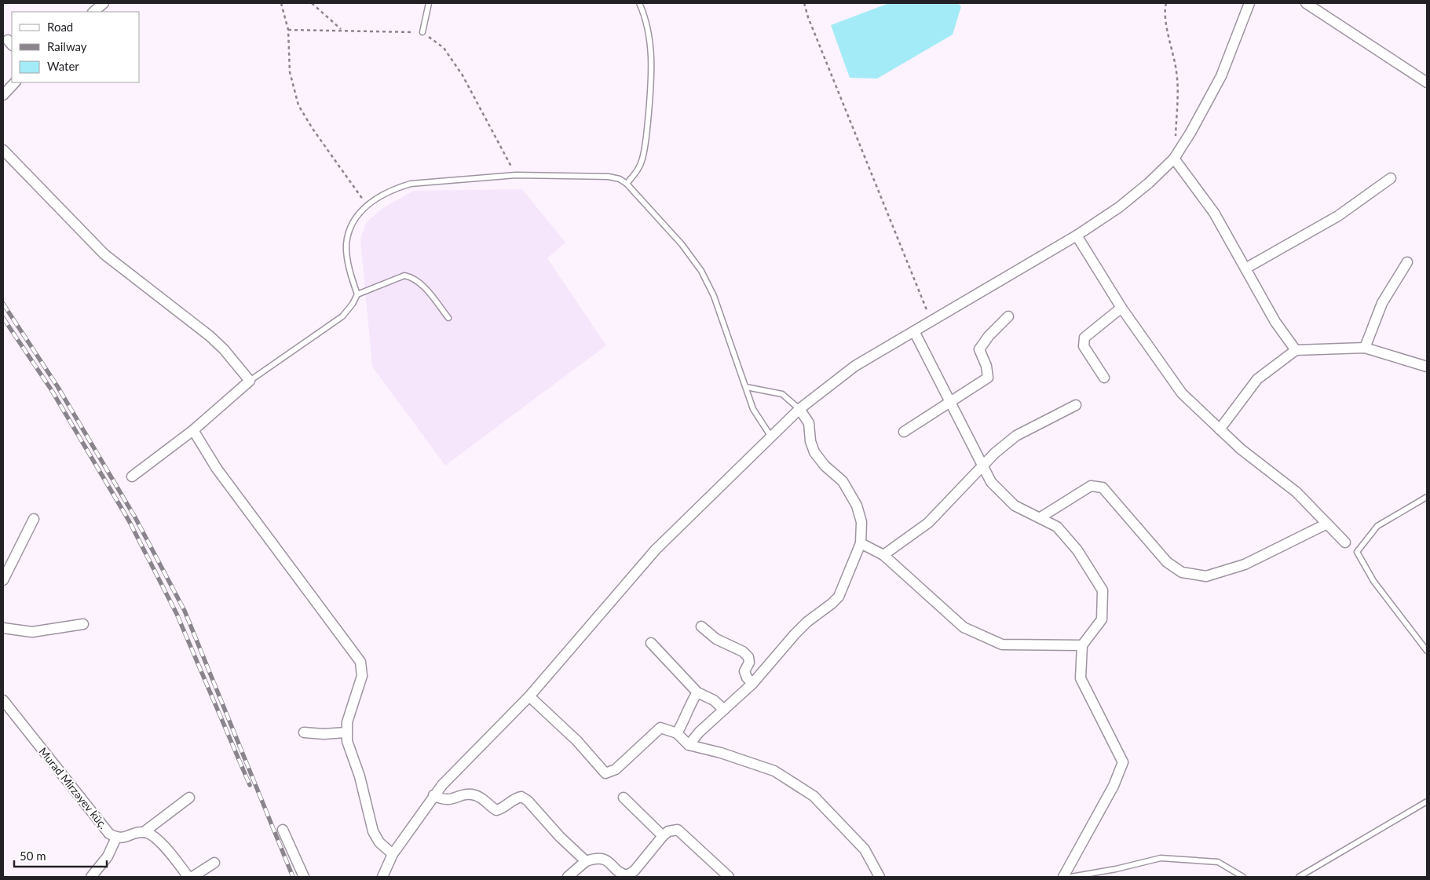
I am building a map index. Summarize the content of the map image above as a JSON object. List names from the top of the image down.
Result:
{
  "streets": {
    "street": ["Murad Mirzəyev küç."]
  },
  "legend": ["Road", "Railway", "Water"],
  "scale_bar": "50 m"
}
